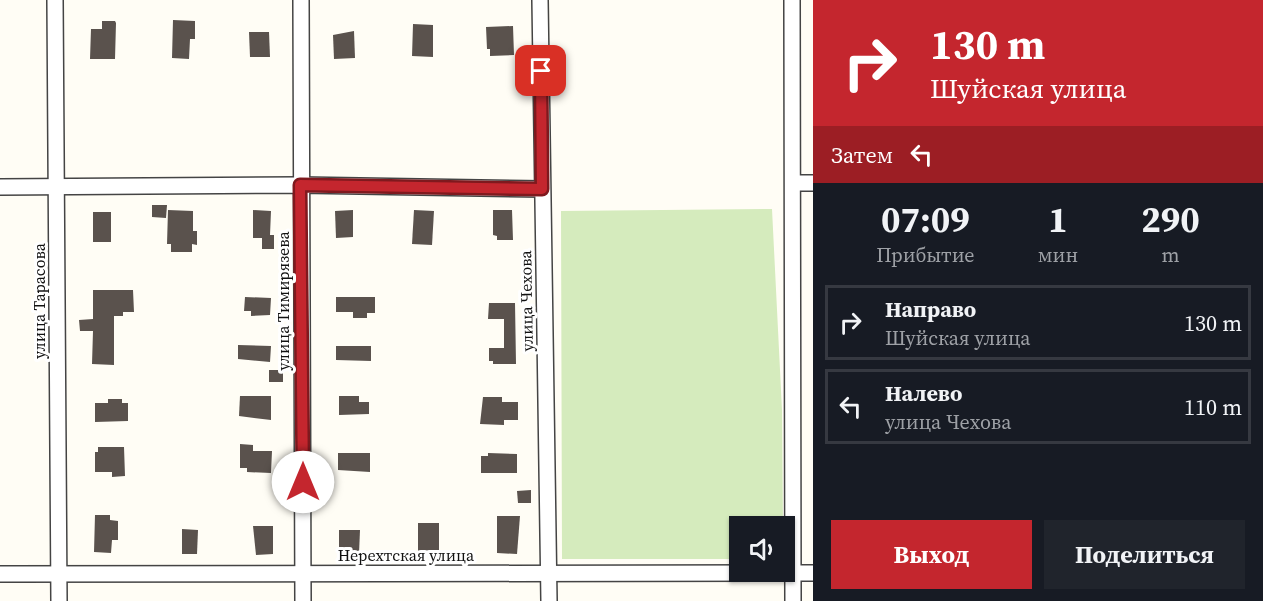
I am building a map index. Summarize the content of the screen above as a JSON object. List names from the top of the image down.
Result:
{
  "streets": {
    "street": [
      "улица Тарасова",
      "улица Тимирязева",
      "улица Чехова",
      "Нерехтская улица"
    ]
  },
  "crossings": [
    ["улица Тарасова", "Нерехтская улица"],
    ["улица Тимирязева", "Нерехтская улица"],
    ["улица Чехова", "Нерехтская улица"]
  ],
  "page": {
    "turn": ["130 m", "Шуйская улица"],
    "then": "Затем",
    "eta": [
      "07:09",
      "Прибытие",
      "1",
      "мин",
      "290",
      "m"
    ],
    "list": [
      {
        "name": "Направо",
        "note": "Шуйская улица",
        "value": "130 m"
      },
      {
        "name": "Налево",
        "note": "улица Чехова",
        "value": "110 m"
      }
    ],
    "buttons": ["Выход", "Поделиться"]
  }
}
